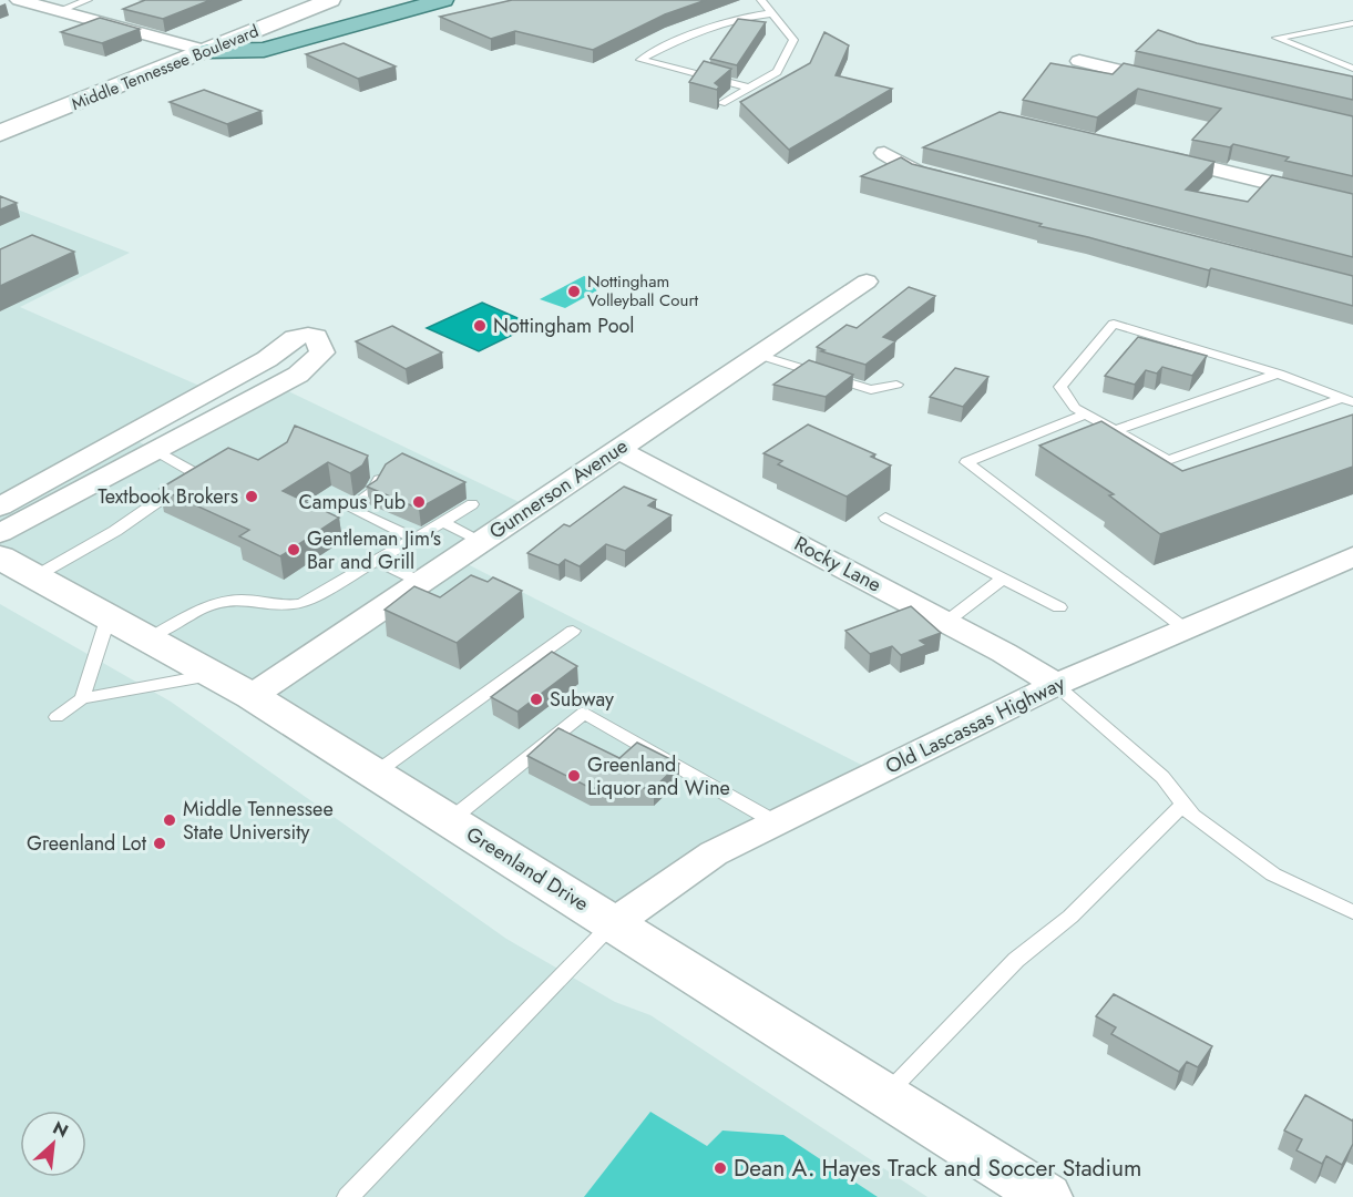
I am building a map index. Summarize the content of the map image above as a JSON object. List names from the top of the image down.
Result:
{
  "streets": {
    "street": [
      "Middle Tennessee Boulevard",
      "Gunnerson Avenue",
      "Rocky Lane",
      "Old Lascassas Highway",
      "Greenland Drive"
    ]
  },
  "crossings": [
    ["Gunnerson Avenue", "Rocky Lane"],
    ["Gunnerson Avenue", "Greenland Drive"],
    ["Rocky Lane", "Old Lascassas Highway"],
    ["Old Lascassas Highway", "Greenland Drive"]
  ],
  "places": [
    "Nottingham Volleyball Court",
    "Nottingham Pool",
    "Textbook Brokers",
    "Campus Pub",
    "Gentleman Jim's Bar and Grill",
    "Subway",
    "Greenland Liquor and Wine",
    "Middle Tennessee State University",
    "Greenland Lot",
    "Dean A. Hayes Track and Soccer Stadium"
  ],
  "north": "top right"
}
